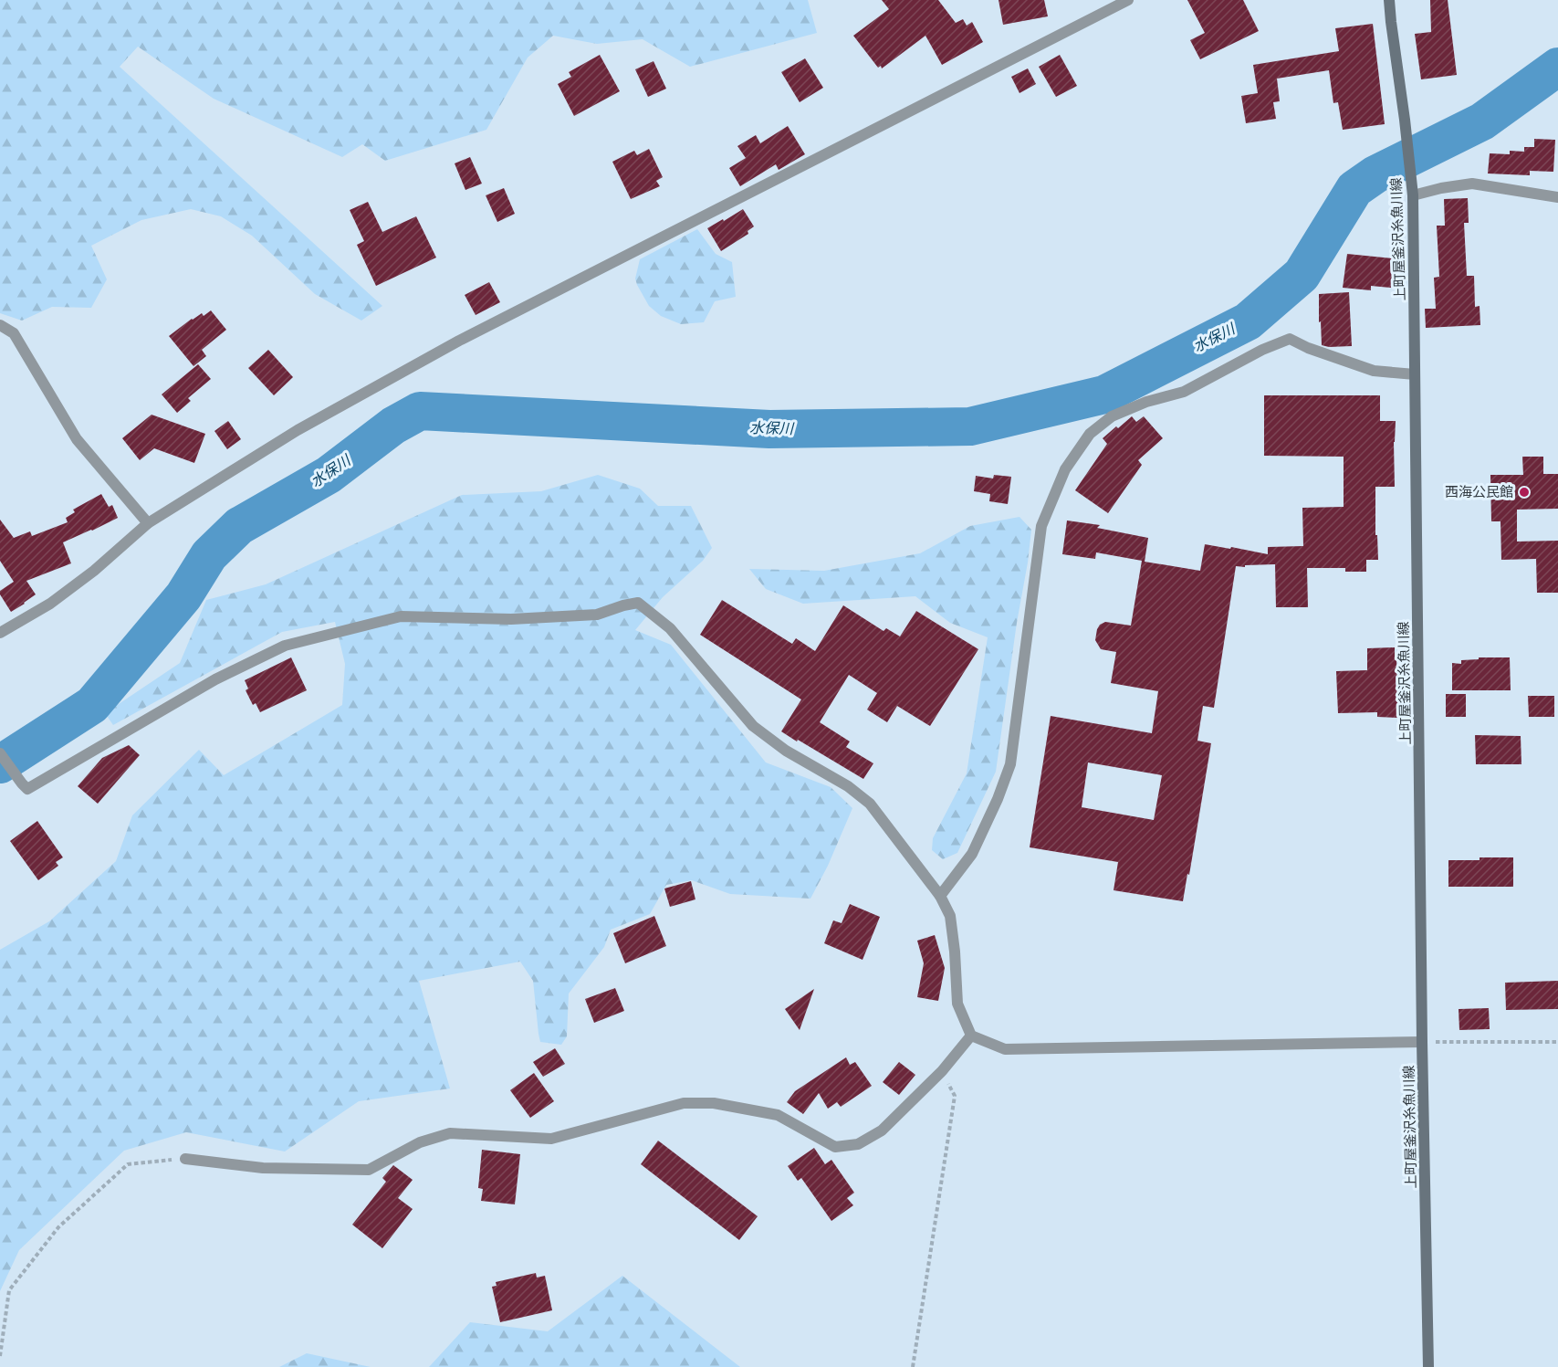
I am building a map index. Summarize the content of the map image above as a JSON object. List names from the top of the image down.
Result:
{
  "streets": {
    "main road": ["上町屋釜沢糸魚川線"]
  },
  "water": ["水保川"],
  "places": ["西海公民館"]
}
